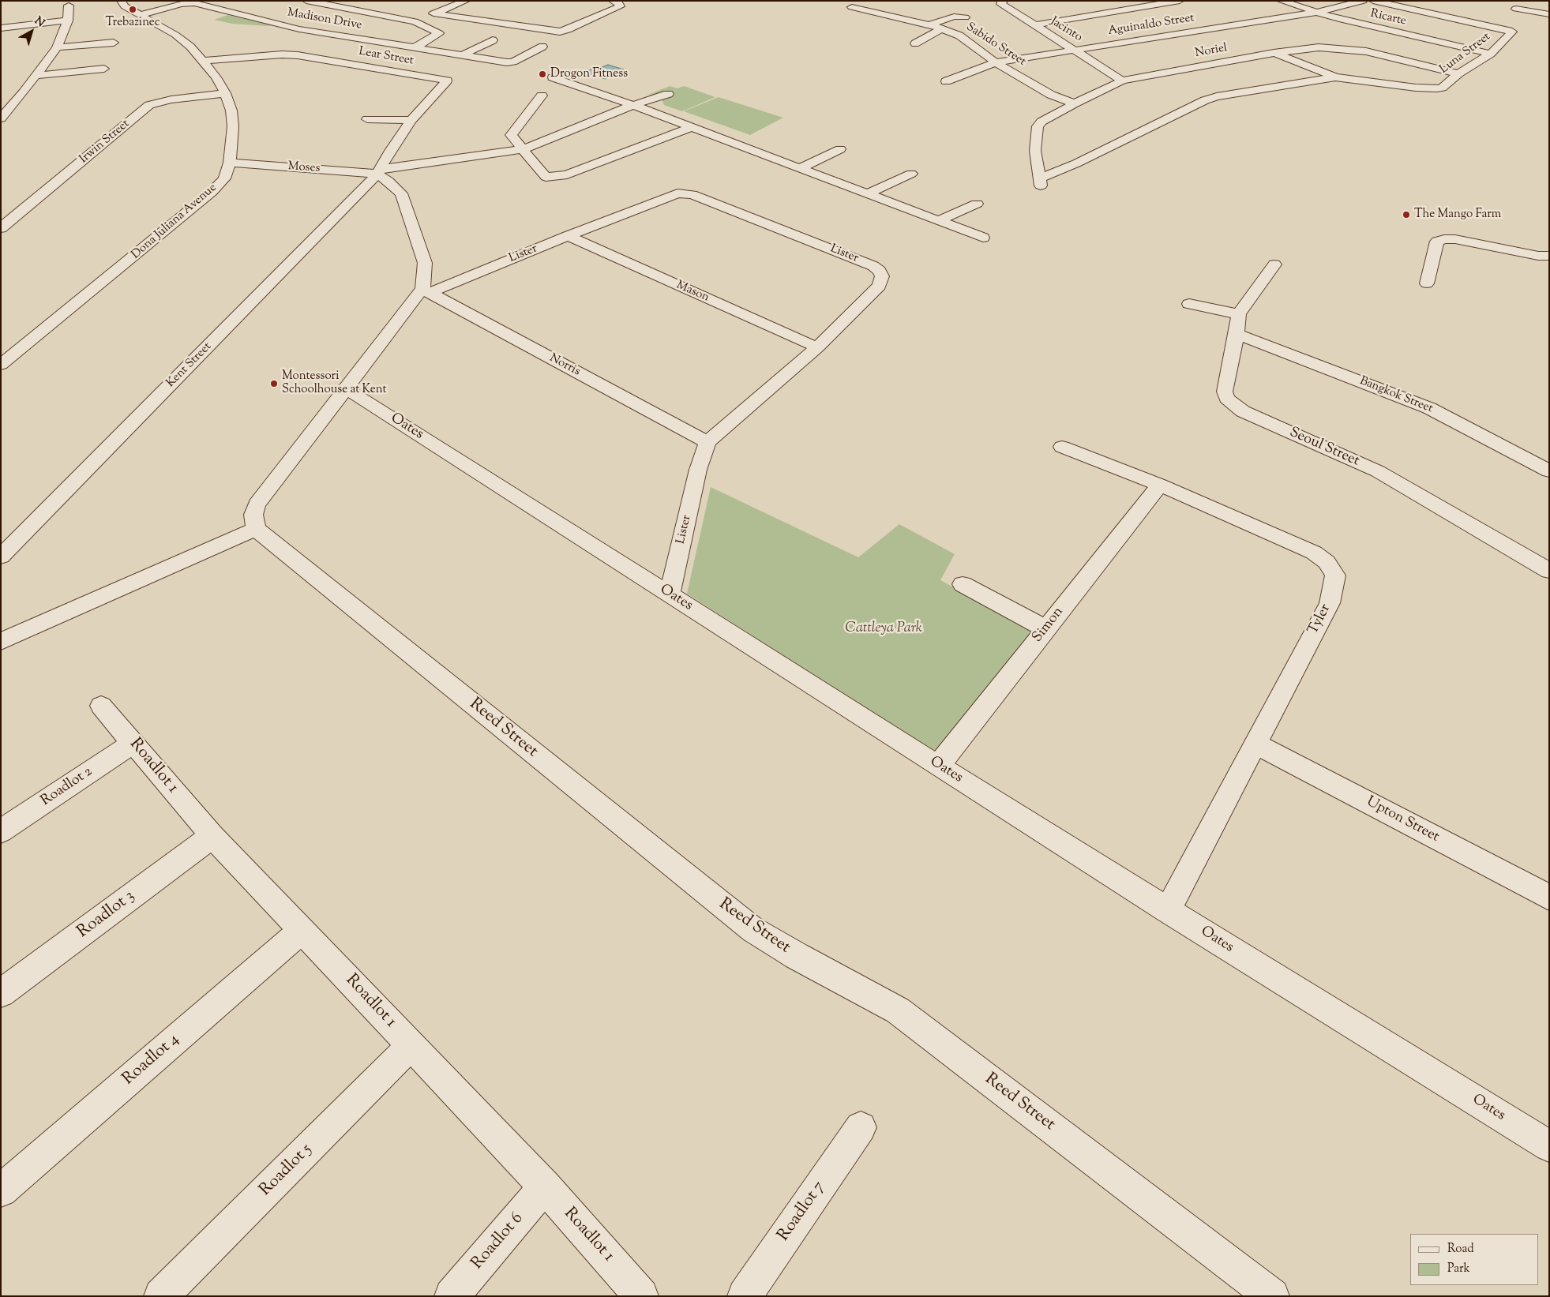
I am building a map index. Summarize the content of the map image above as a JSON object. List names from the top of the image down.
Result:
{
  "streets": {
    "street": [
      "Ricarte",
      "Madison Drive",
      "Aguinaldo Street",
      "Jacinto",
      "Sabido Street",
      "Noriel",
      "Luna Street",
      "Lear Street",
      "Irwin Street",
      "Moses",
      "Dona Juliana Avenue",
      "Lister",
      "Mason",
      "Kent Street",
      "Norris",
      "Bangkok Street",
      "Oates",
      "Seoul Street",
      "Tyler",
      "Simon",
      "Reed Street",
      "Roadlot 1",
      "Roadlot 2",
      "Upton Street",
      "Roadlot 3",
      "Roadlot 4",
      "Roadlot 5",
      "Roadlot 7",
      "Roadlot 6"
    ]
  },
  "crossings": [
    ["Ricarte", "Aguinaldo Street"],
    ["Ricarte", "Luna Street"],
    ["Madison Drive", "Dona Juliana Avenue"],
    ["Aguinaldo Street", "Jacinto"],
    ["Aguinaldo Street", "Sabido Street"],
    ["Jacinto", "Noriel"],
    ["Sabido Street", "Noriel"],
    ["Noriel", "Luna Street"],
    ["Lear Street", "Moses"],
    ["Lear Street", "Dona Juliana Avenue"],
    ["Lear Street", "Kent Street"],
    ["Irwin Street", "Dona Juliana Avenue"],
    ["Moses", "Dona Juliana Avenue"],
    ["Moses", "Kent Street"],
    ["Lister", "Mason"],
    ["Lister", "Norris"],
    ["Lister", "Oates"],
    ["Bangkok Street", "Seoul Street"],
    ["Oates", "Tyler"],
    ["Oates", "Simon"],
    ["Tyler", "Simon"],
    ["Tyler", "Upton Street"],
    ["Roadlot 1", "Roadlot 2"],
    ["Roadlot 1", "Roadlot 3"],
    ["Roadlot 1", "Roadlot 4"],
    ["Roadlot 1", "Roadlot 5"],
    ["Roadlot 1", "Roadlot 6"]
  ],
  "parks": ["Cattleya Park"],
  "places": [
    "Trebazinec",
    "Drogon Fitness",
    "The Mango Farm",
    "Montessori Schoolhouse at Kent"
  ],
  "legend": ["Road", "Park"],
  "north": "top right"
}
